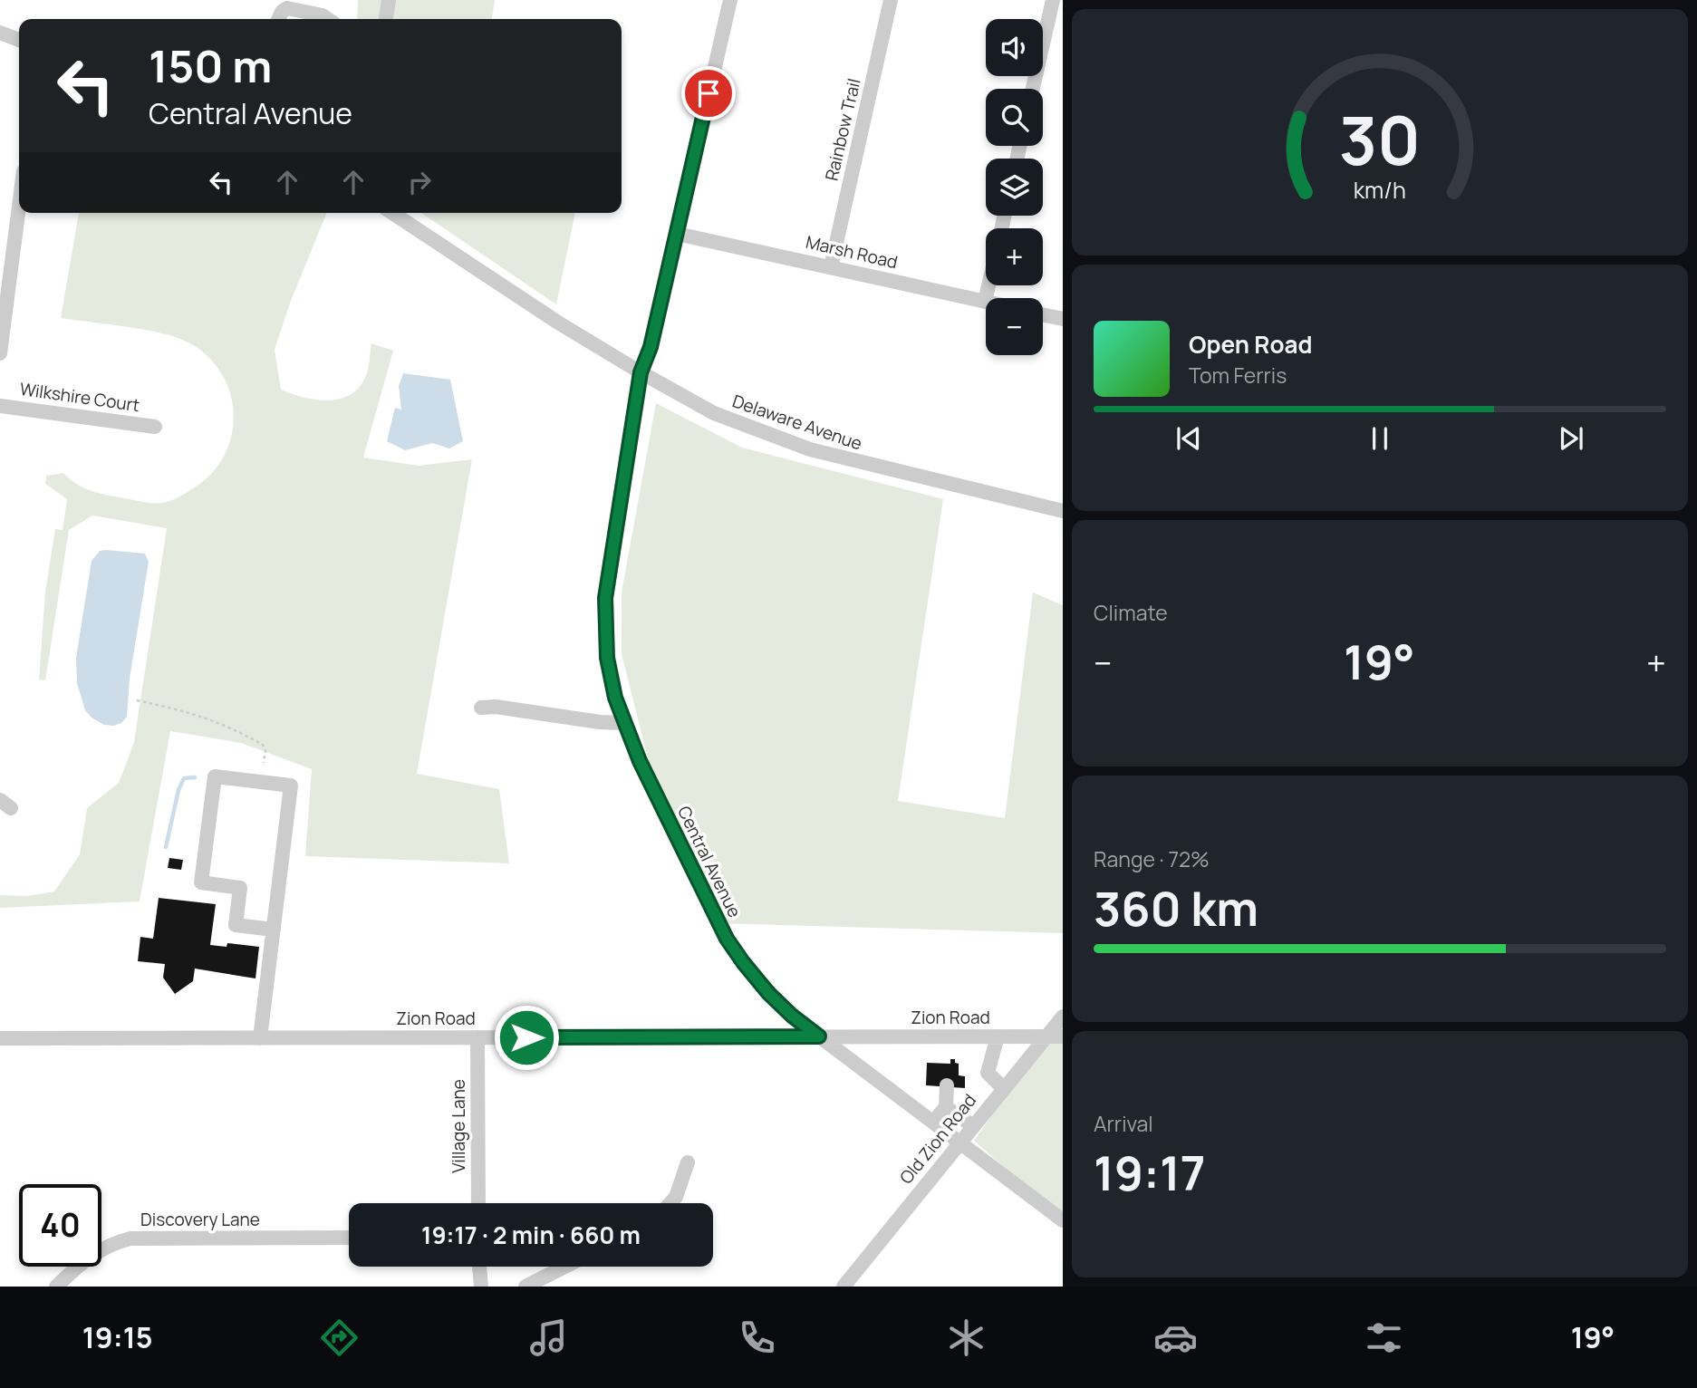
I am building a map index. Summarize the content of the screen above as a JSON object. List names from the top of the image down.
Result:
{
  "streets": {
    "street": [
      "Rainbow Trail",
      "Marsh Road",
      "Wilkshire Court",
      "Delaware Avenue",
      "Central Avenue",
      "Zion Road",
      "Village Lane",
      "Old Zion Road",
      "Discovery Lane"
    ]
  },
  "crossings": [
    ["Rainbow Trail", "Marsh Road"],
    ["Delaware Avenue", "Central Avenue"],
    ["Central Avenue", "Zion Road"],
    ["Central Avenue", "Old Zion Road"],
    ["Zion Road", "Village Lane"],
    ["Zion Road", "Old Zion Road"]
  ],
  "page": {
    "map_buttons": ["+", "−"],
    "turn": ["150 m", "Central Avenue"],
    "song": ["Open Road", "Tom Ferris"],
    "tile": [
      "Climate",
      ["Range · 72%", "360 km"],
      ["Arrival", "19:17"]
    ],
    "heat": ["−", "19°", "+"],
    "limit": "40",
    "trip": "19:17 · 2 min · 660 m",
    "tabs": ["19:15", "19°"],
    "gauge": ["30", "km/h"]
  }
}
